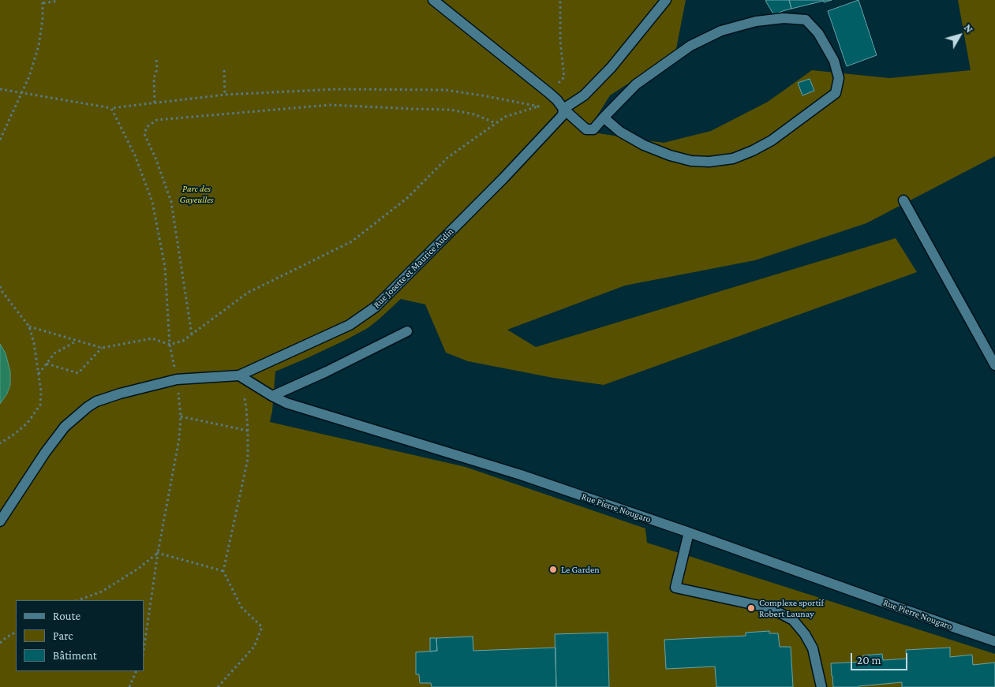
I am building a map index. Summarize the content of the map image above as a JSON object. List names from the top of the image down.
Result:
{
  "streets": {
    "street": ["Rue Josette et Maurice Audin", "Rue Pierre Nougaro"]
  },
  "crossings": [
    ["Rue Josette et Maurice Audin", "Rue Pierre Nougaro"]
  ],
  "parks": ["Parc des Gayeulles"],
  "places": ["Le Garden", "Complexe sportif Robert Launay"],
  "legend": ["Route", "Parc", "Bâtiment"],
  "scale_bar": "20 m",
  "north": "top right"
}
